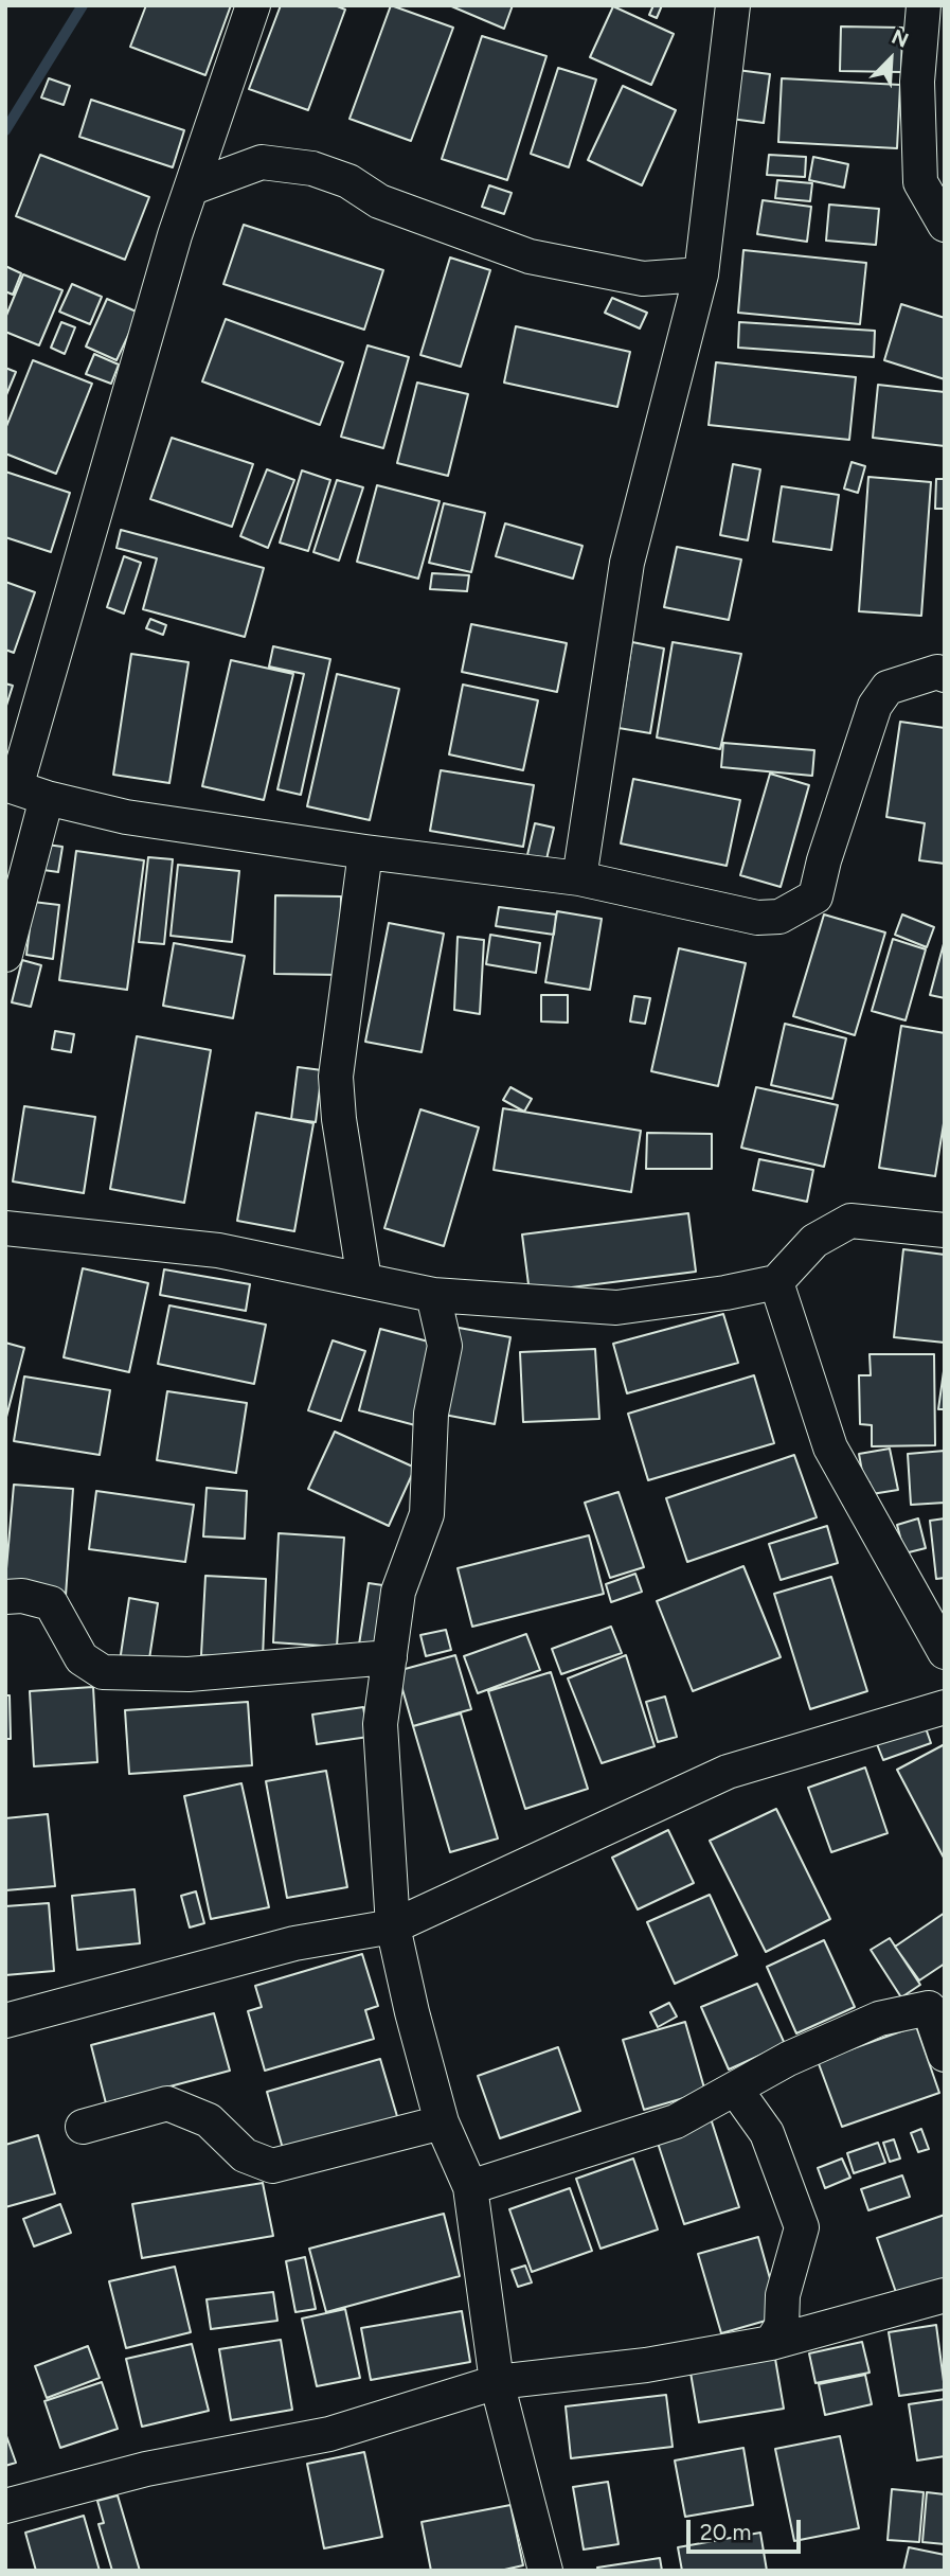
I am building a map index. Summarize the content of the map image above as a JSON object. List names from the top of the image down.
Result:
{
  "scale_bar": "20 m",
  "north": "top right"
}
